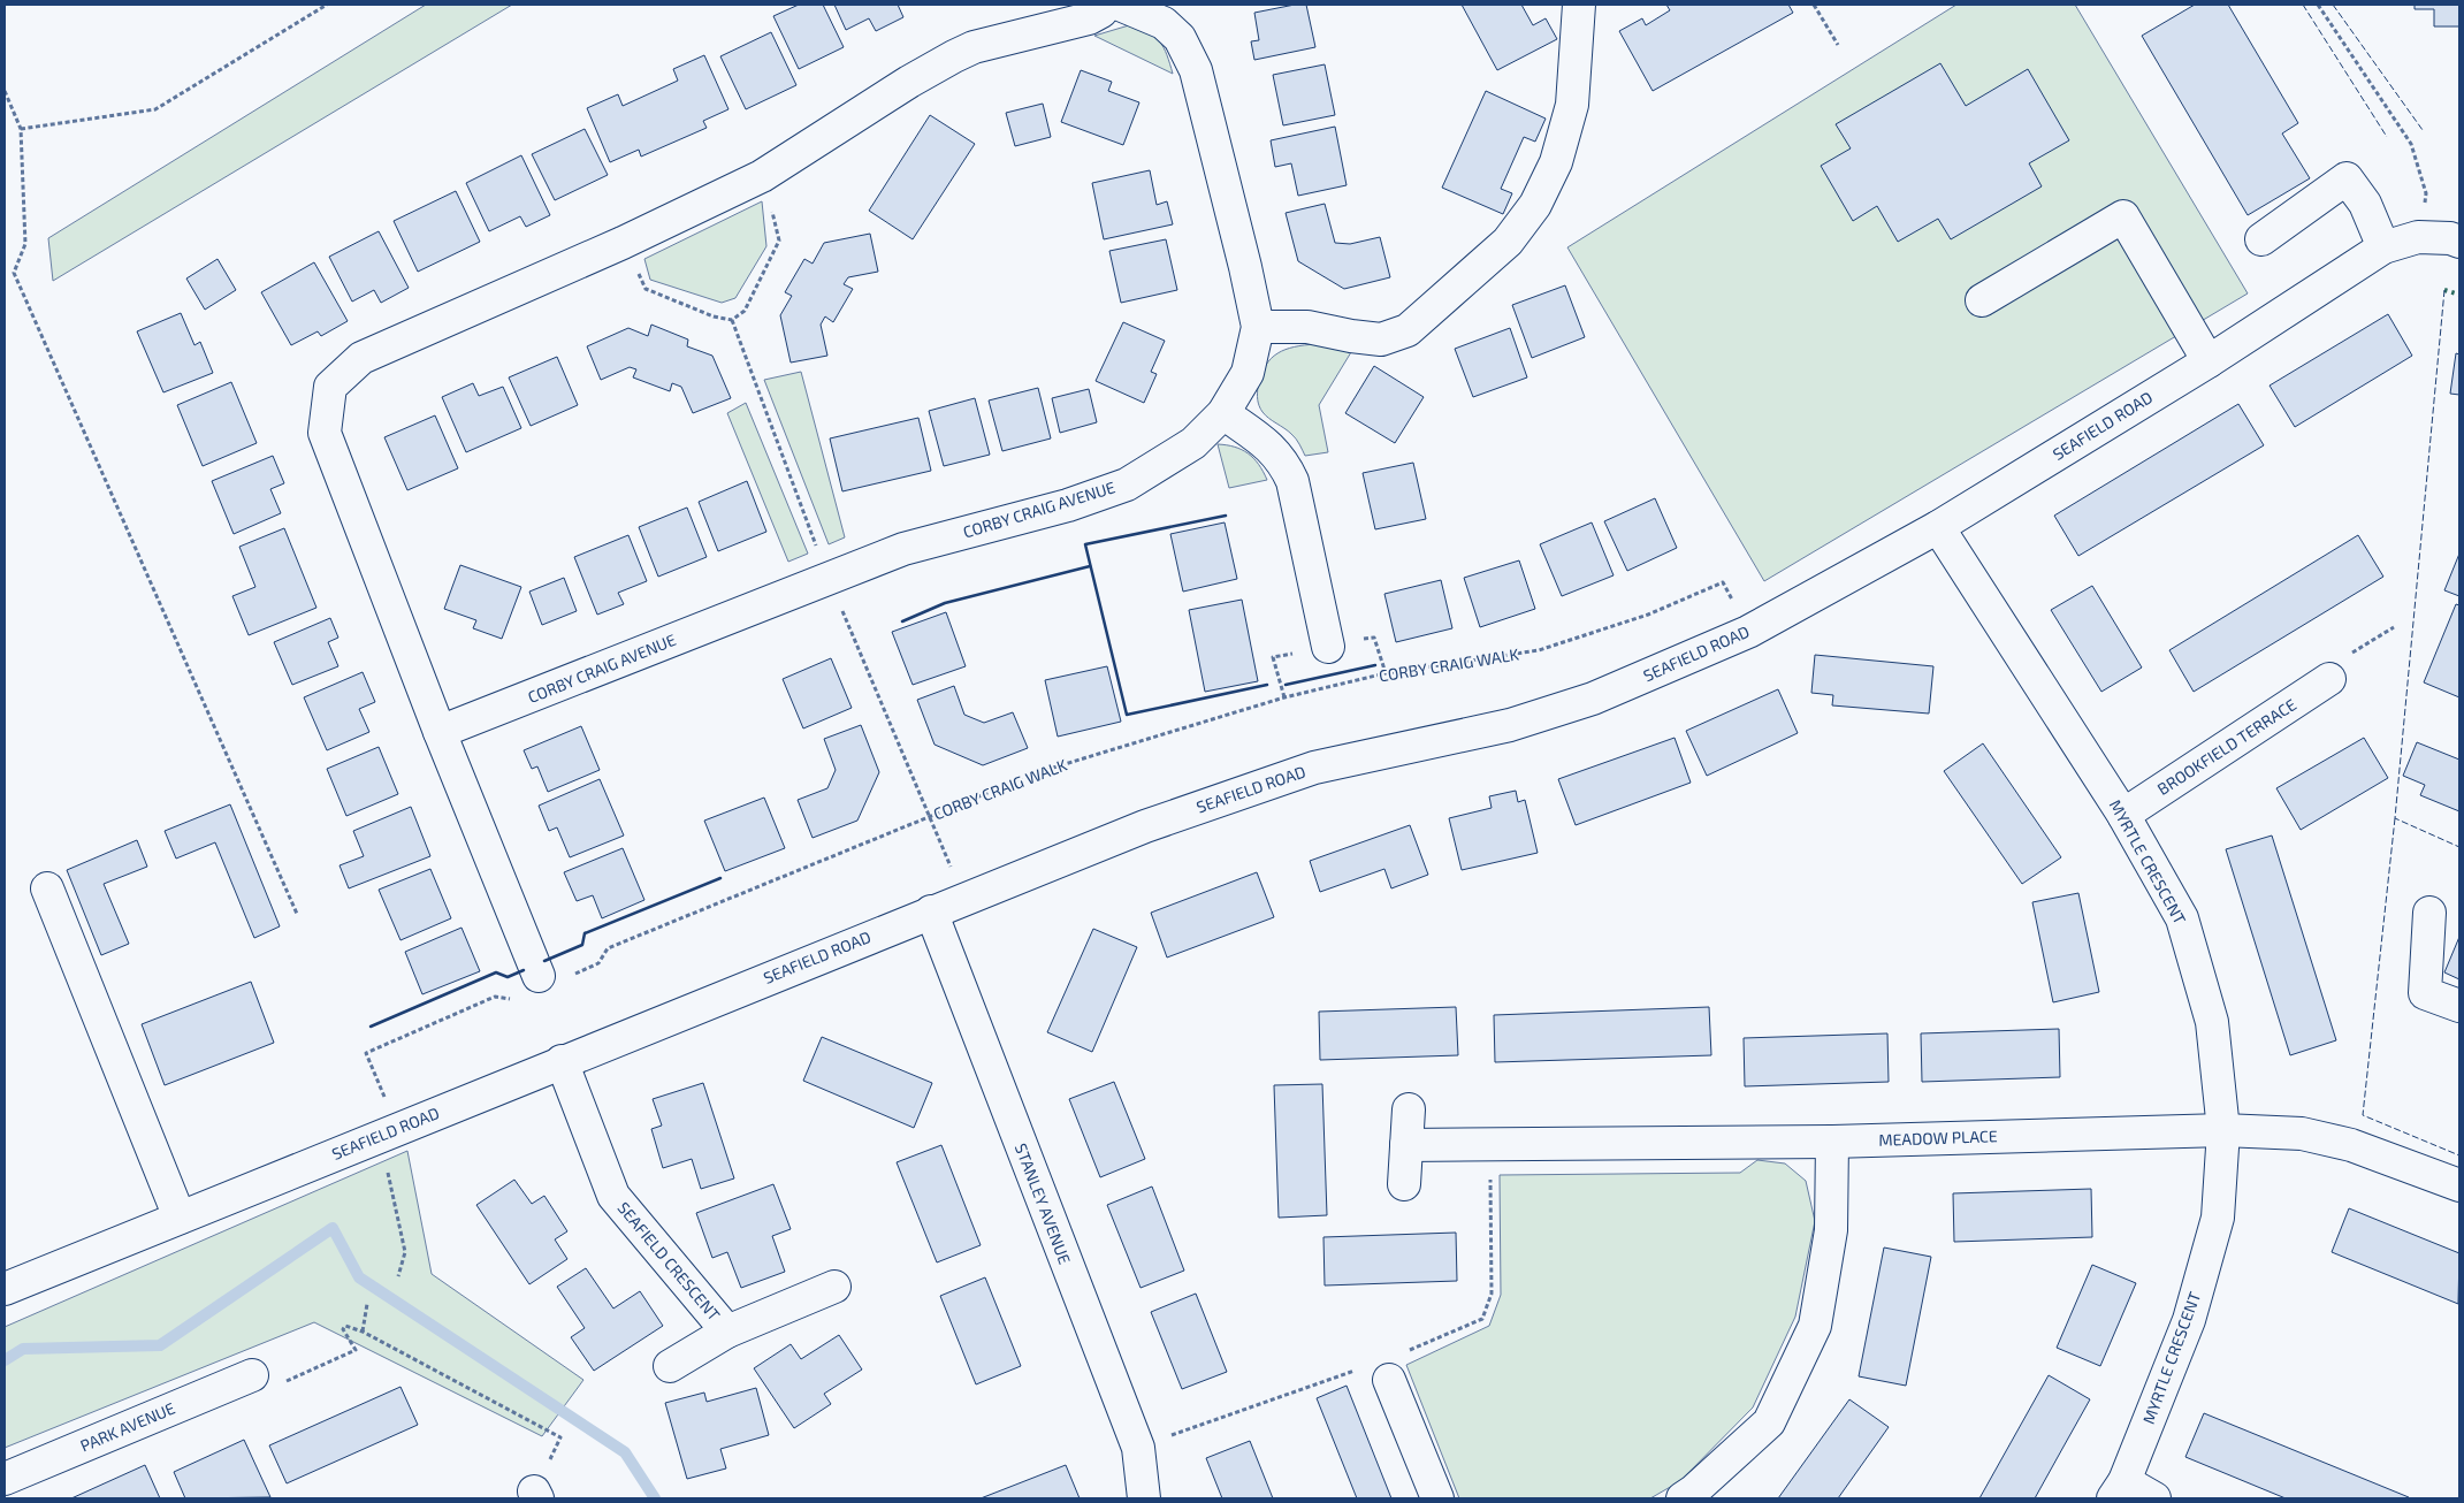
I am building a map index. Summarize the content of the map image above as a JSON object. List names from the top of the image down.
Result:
{
  "streets": {
    "street": [
      "SEAFIELD ROAD",
      "CORBY CRAIG AVENUE",
      "BROOKFIELD TERRACE",
      "MYRTLE CRESCENT",
      "MEADOW PLACE",
      "STANLEY AVENUE",
      "SEAFIELD CRESCENT",
      "PARK AVENUE"
    ],
    "path": ["CORBY CRAIG WALK"]
  },
  "crossings": [
    ["SEAFIELD ROAD", "CORBY CRAIG WALK"],
    ["SEAFIELD ROAD", "MYRTLE CRESCENT"],
    ["SEAFIELD ROAD", "STANLEY AVENUE"],
    ["SEAFIELD ROAD", "SEAFIELD CRESCENT"],
    ["BROOKFIELD TERRACE", "MYRTLE CRESCENT"],
    ["MYRTLE CRESCENT", "MEADOW PLACE"]
  ]
}
